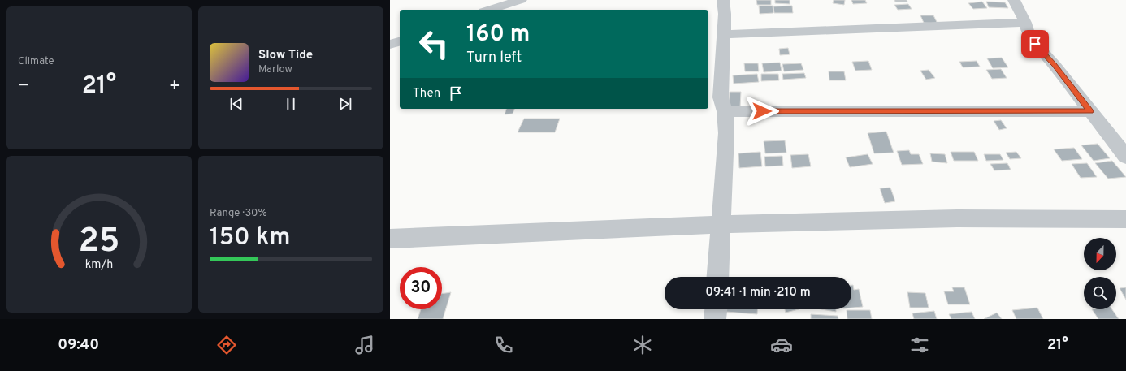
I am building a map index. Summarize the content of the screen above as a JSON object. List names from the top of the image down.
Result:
{
  "north": "bottom",
  "page": {
    "tile": [
      "Climate",
      ["Range · 30%", "150 km"]
    ],
    "turn": ["160 m", "Turn left"],
    "song": ["Slow Tide", "Marlow"],
    "heat": ["−", "21°", "+"],
    "then": "Then",
    "limit": "30",
    "trip": "09:41 · 1 min · 210 m",
    "tabs": ["09:40", "21°"],
    "gauge": ["25", "km/h"]
  }
}
